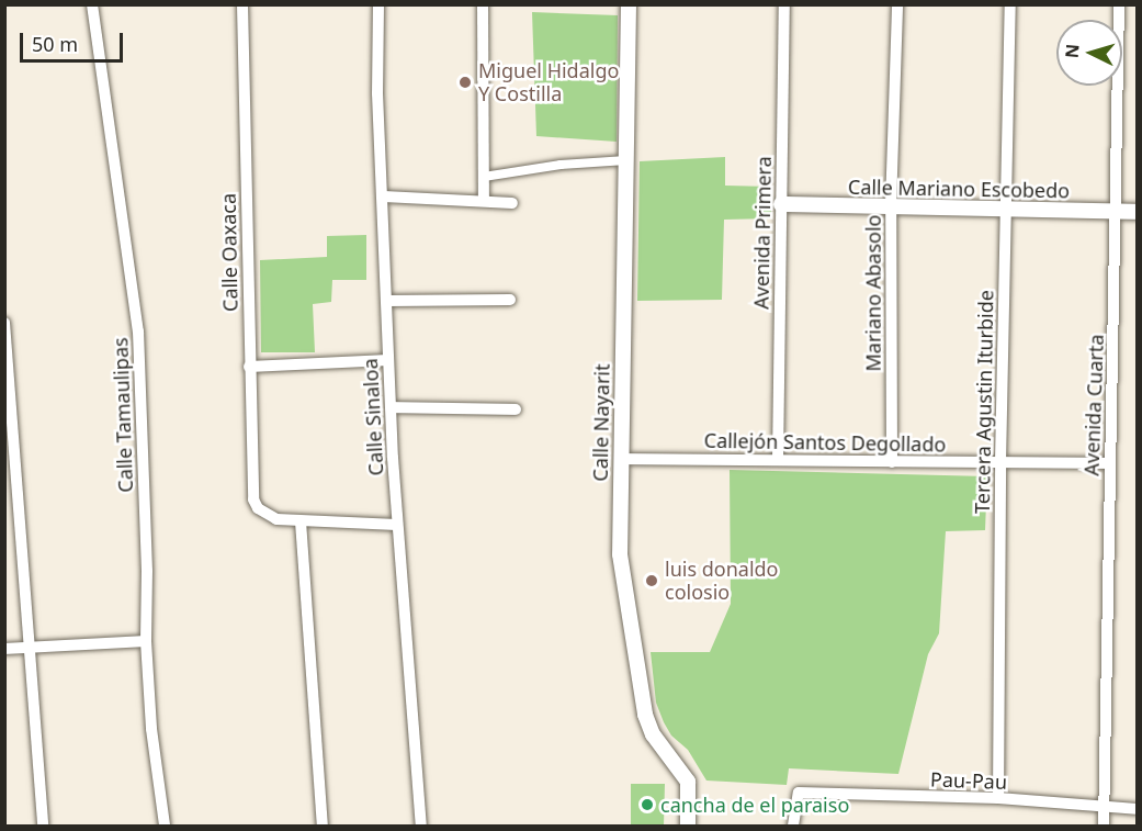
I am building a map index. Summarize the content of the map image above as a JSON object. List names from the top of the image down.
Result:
{
  "streets": {
    "street": [
      "Calle Mariano Escobedo",
      "Avenida Primera",
      "Calle Oaxaca",
      "Mariano Abasolo",
      "Tercera Agustin Iturbide",
      "Avenida Cuarta",
      "Calle Tamaulipas",
      "Calle Sinaloa",
      "Calle Nayarit",
      "Callejón Santos Degollado",
      "Pau-Pau"
    ]
  },
  "crossings": [
    ["Calle Mariano Escobedo", "Avenida Primera"],
    ["Calle Mariano Escobedo", "Mariano Abasolo"],
    ["Calle Mariano Escobedo", "Tercera Agustin Iturbide"],
    ["Calle Mariano Escobedo", "Avenida Cuarta"],
    ["Avenida Primera", "Callejón Santos Degollado"],
    ["Mariano Abasolo", "Callejón Santos Degollado"],
    ["Tercera Agustin Iturbide", "Callejón Santos Degollado"],
    ["Tercera Agustin Iturbide", "Pau-Pau"],
    ["Avenida Cuarta", "Callejón Santos Degollado"],
    ["Avenida Cuarta", "Pau-Pau"],
    ["Calle Nayarit", "Callejón Santos Degollado"]
  ],
  "places": ["Miguel Hidalgo Y Costilla", "luis donaldo colosio", "cancha de el paraiso"],
  "scale_bar": "50 m",
  "north": "left"
}
